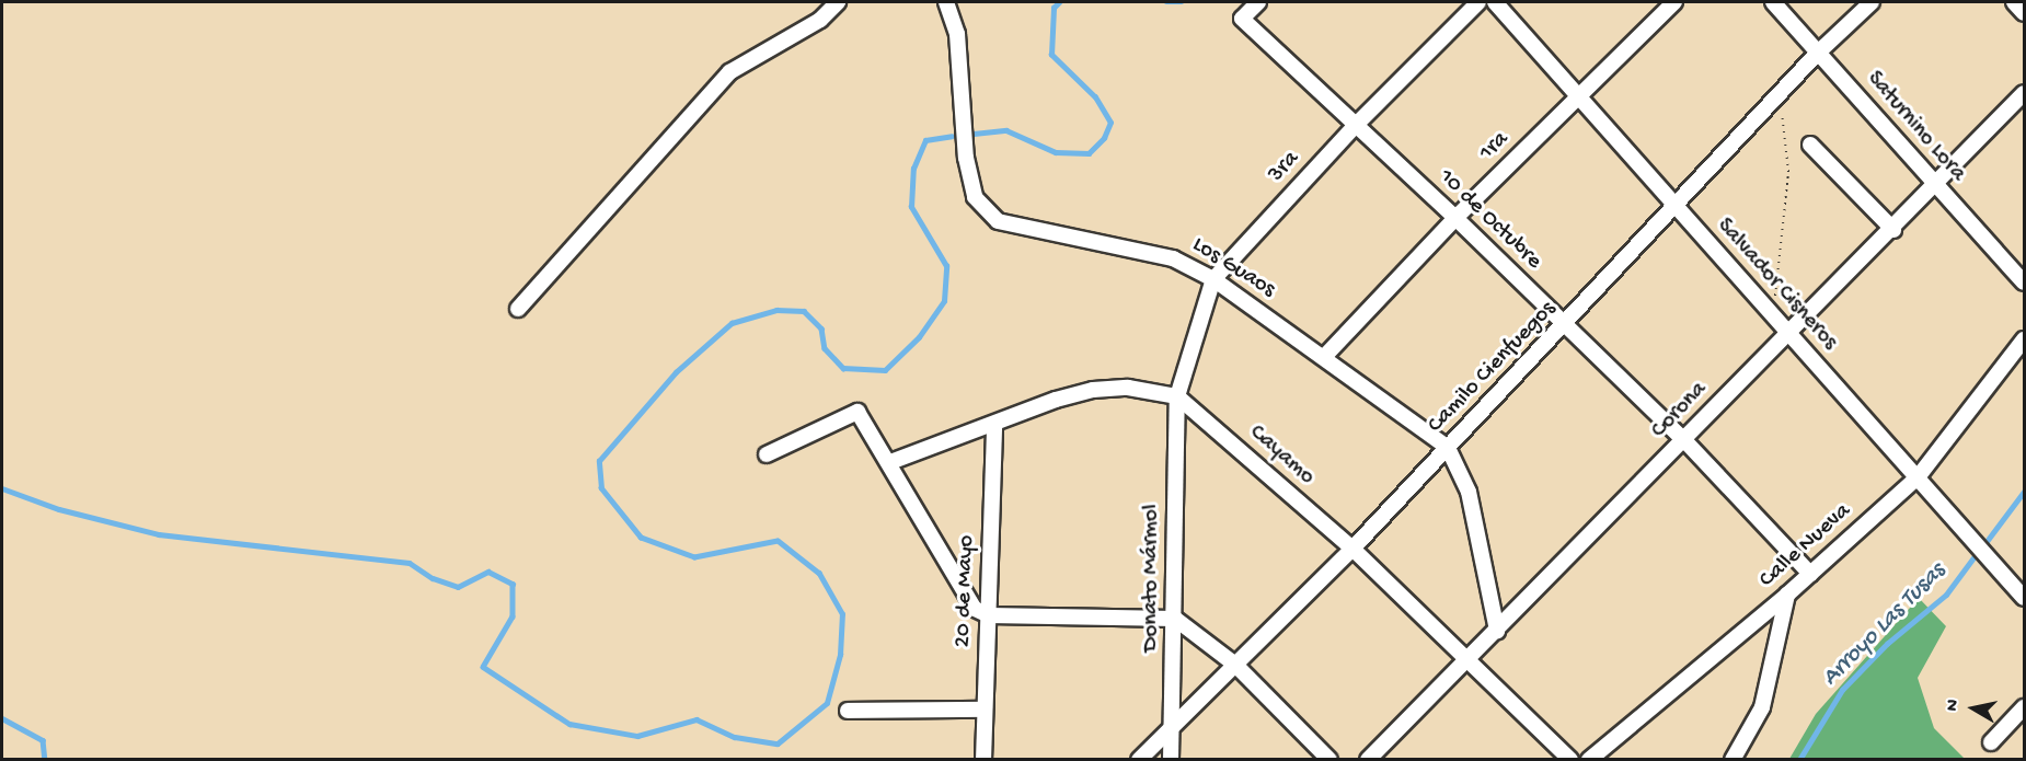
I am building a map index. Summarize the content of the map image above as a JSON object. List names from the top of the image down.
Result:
{
  "streets": {
    "street": [
      "Saturnino Lora",
      "1ra",
      "3ra",
      "10 de Octubre",
      "Los Guaos",
      "Salvador Cisneros",
      "Camilo Cienfuegos",
      "Corona",
      "Cayamo",
      "Calle Nueva",
      "Donato Mármol",
      "20 de Mayo"
    ]
  },
  "crossings": [
    ["Saturnino Lora", "Camilo Cienfuegos"],
    ["Saturnino Lora", "Corona"],
    ["1ra", "10 de Octubre"],
    ["1ra", "Los Guaos"],
    ["1ra", "Salvador Cisneros"],
    ["3ra", "10 de Octubre"],
    ["3ra", "Los Guaos"],
    ["3ra", "Cayamo"],
    ["3ra", "Donato Mármol"],
    ["10 de Octubre", "Camilo Cienfuegos"],
    ["10 de Octubre", "Corona"],
    ["10 de Octubre", "Calle Nueva"],
    ["Los Guaos", "Camilo Cienfuegos"],
    ["Los Guaos", "Corona"],
    ["Salvador Cisneros", "Camilo Cienfuegos"],
    ["Salvador Cisneros", "Corona"],
    ["Salvador Cisneros", "Calle Nueva"],
    ["Camilo Cienfuegos", "Cayamo"],
    ["Camilo Cienfuegos", "Donato Mármol"],
    ["Corona", "Cayamo"],
    ["Cayamo", "Donato Mármol"]
  ],
  "water": ["Arroyo Las Tusas"],
  "north": "left"
}
